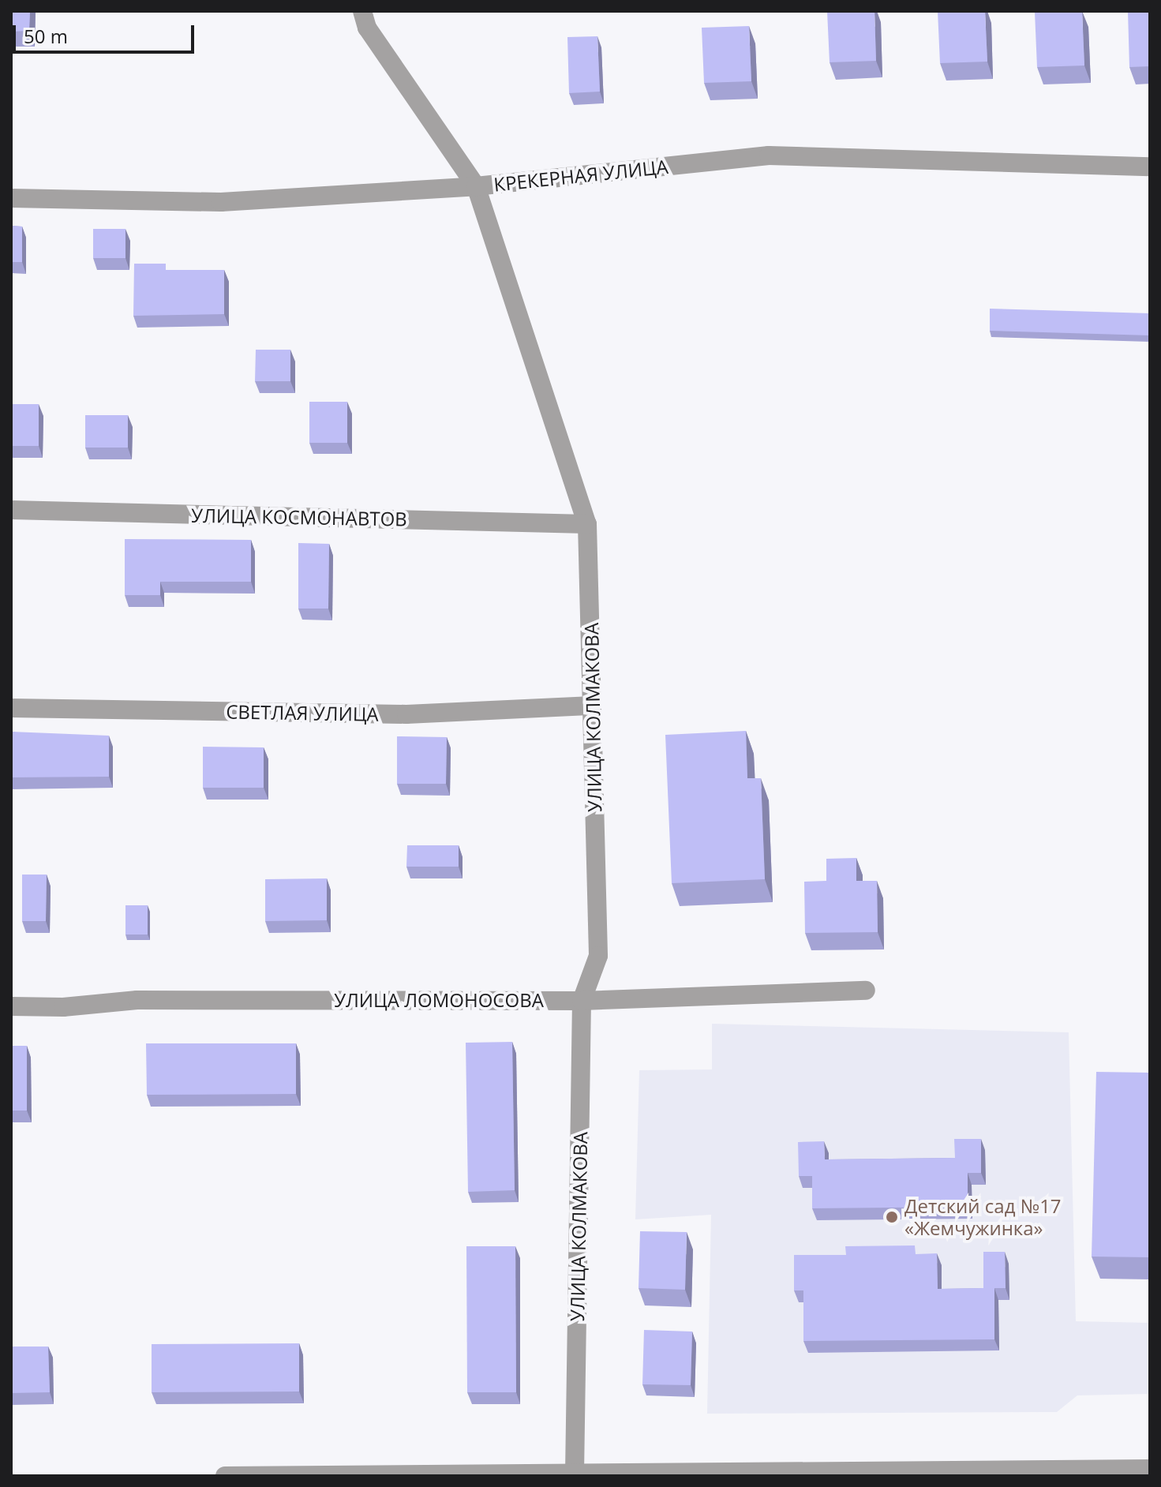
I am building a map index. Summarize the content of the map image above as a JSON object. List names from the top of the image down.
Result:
{
  "streets": {
    "street": [
      "КРЕКЕРНАЯ УЛИЦА",
      "УЛИЦА КОСМОНАВТОВ",
      "СВЕТЛАЯ УЛИЦА",
      "УЛИЦА КОЛМАКОВА",
      "УЛИЦА ЛОМОНОСОВА"
    ]
  },
  "crossings": [
    ["КРЕКЕРНАЯ УЛИЦА", "УЛИЦА КОЛМАКОВА"],
    ["УЛИЦА КОСМОНАВТОВ", "УЛИЦА КОЛМАКОВА"],
    ["СВЕТЛАЯ УЛИЦА", "УЛИЦА КОЛМАКОВА"],
    ["УЛИЦА КОЛМАКОВА", "УЛИЦА ЛОМОНОСОВА"]
  ],
  "places": ["Детский сад №17 «Жемчужинка»"],
  "scale_bar": "50 m"
}
